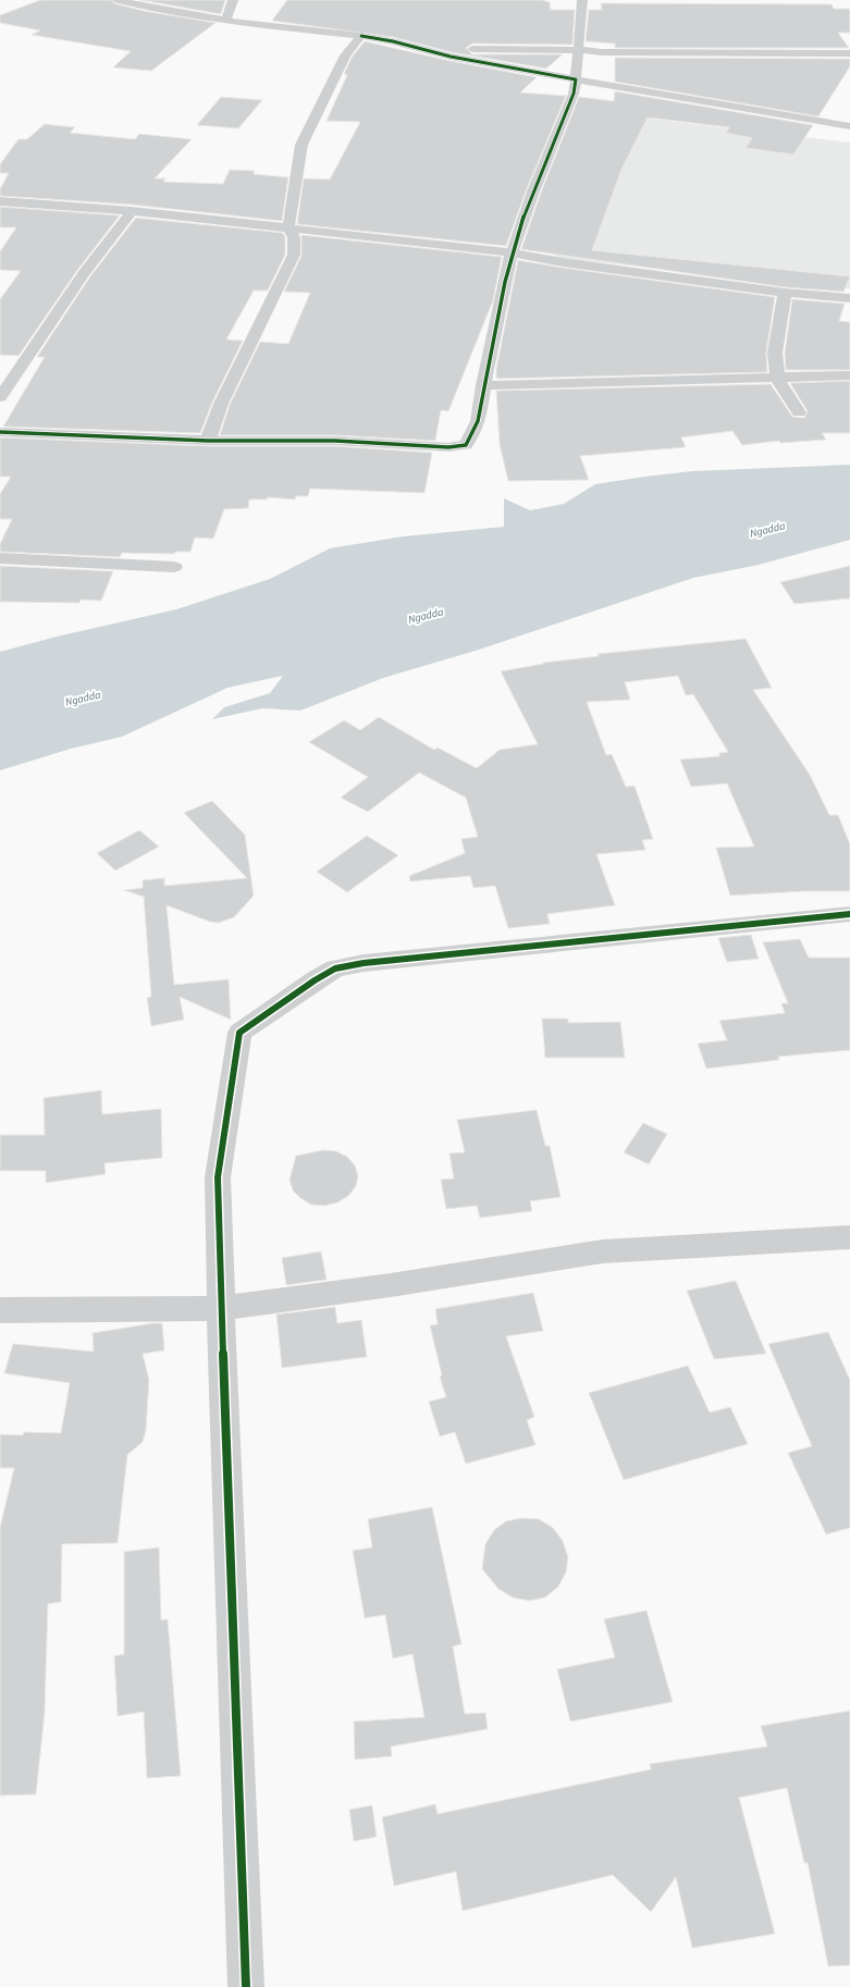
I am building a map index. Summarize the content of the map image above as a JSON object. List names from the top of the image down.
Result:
{
  "water": ["Ngadda"]
}
